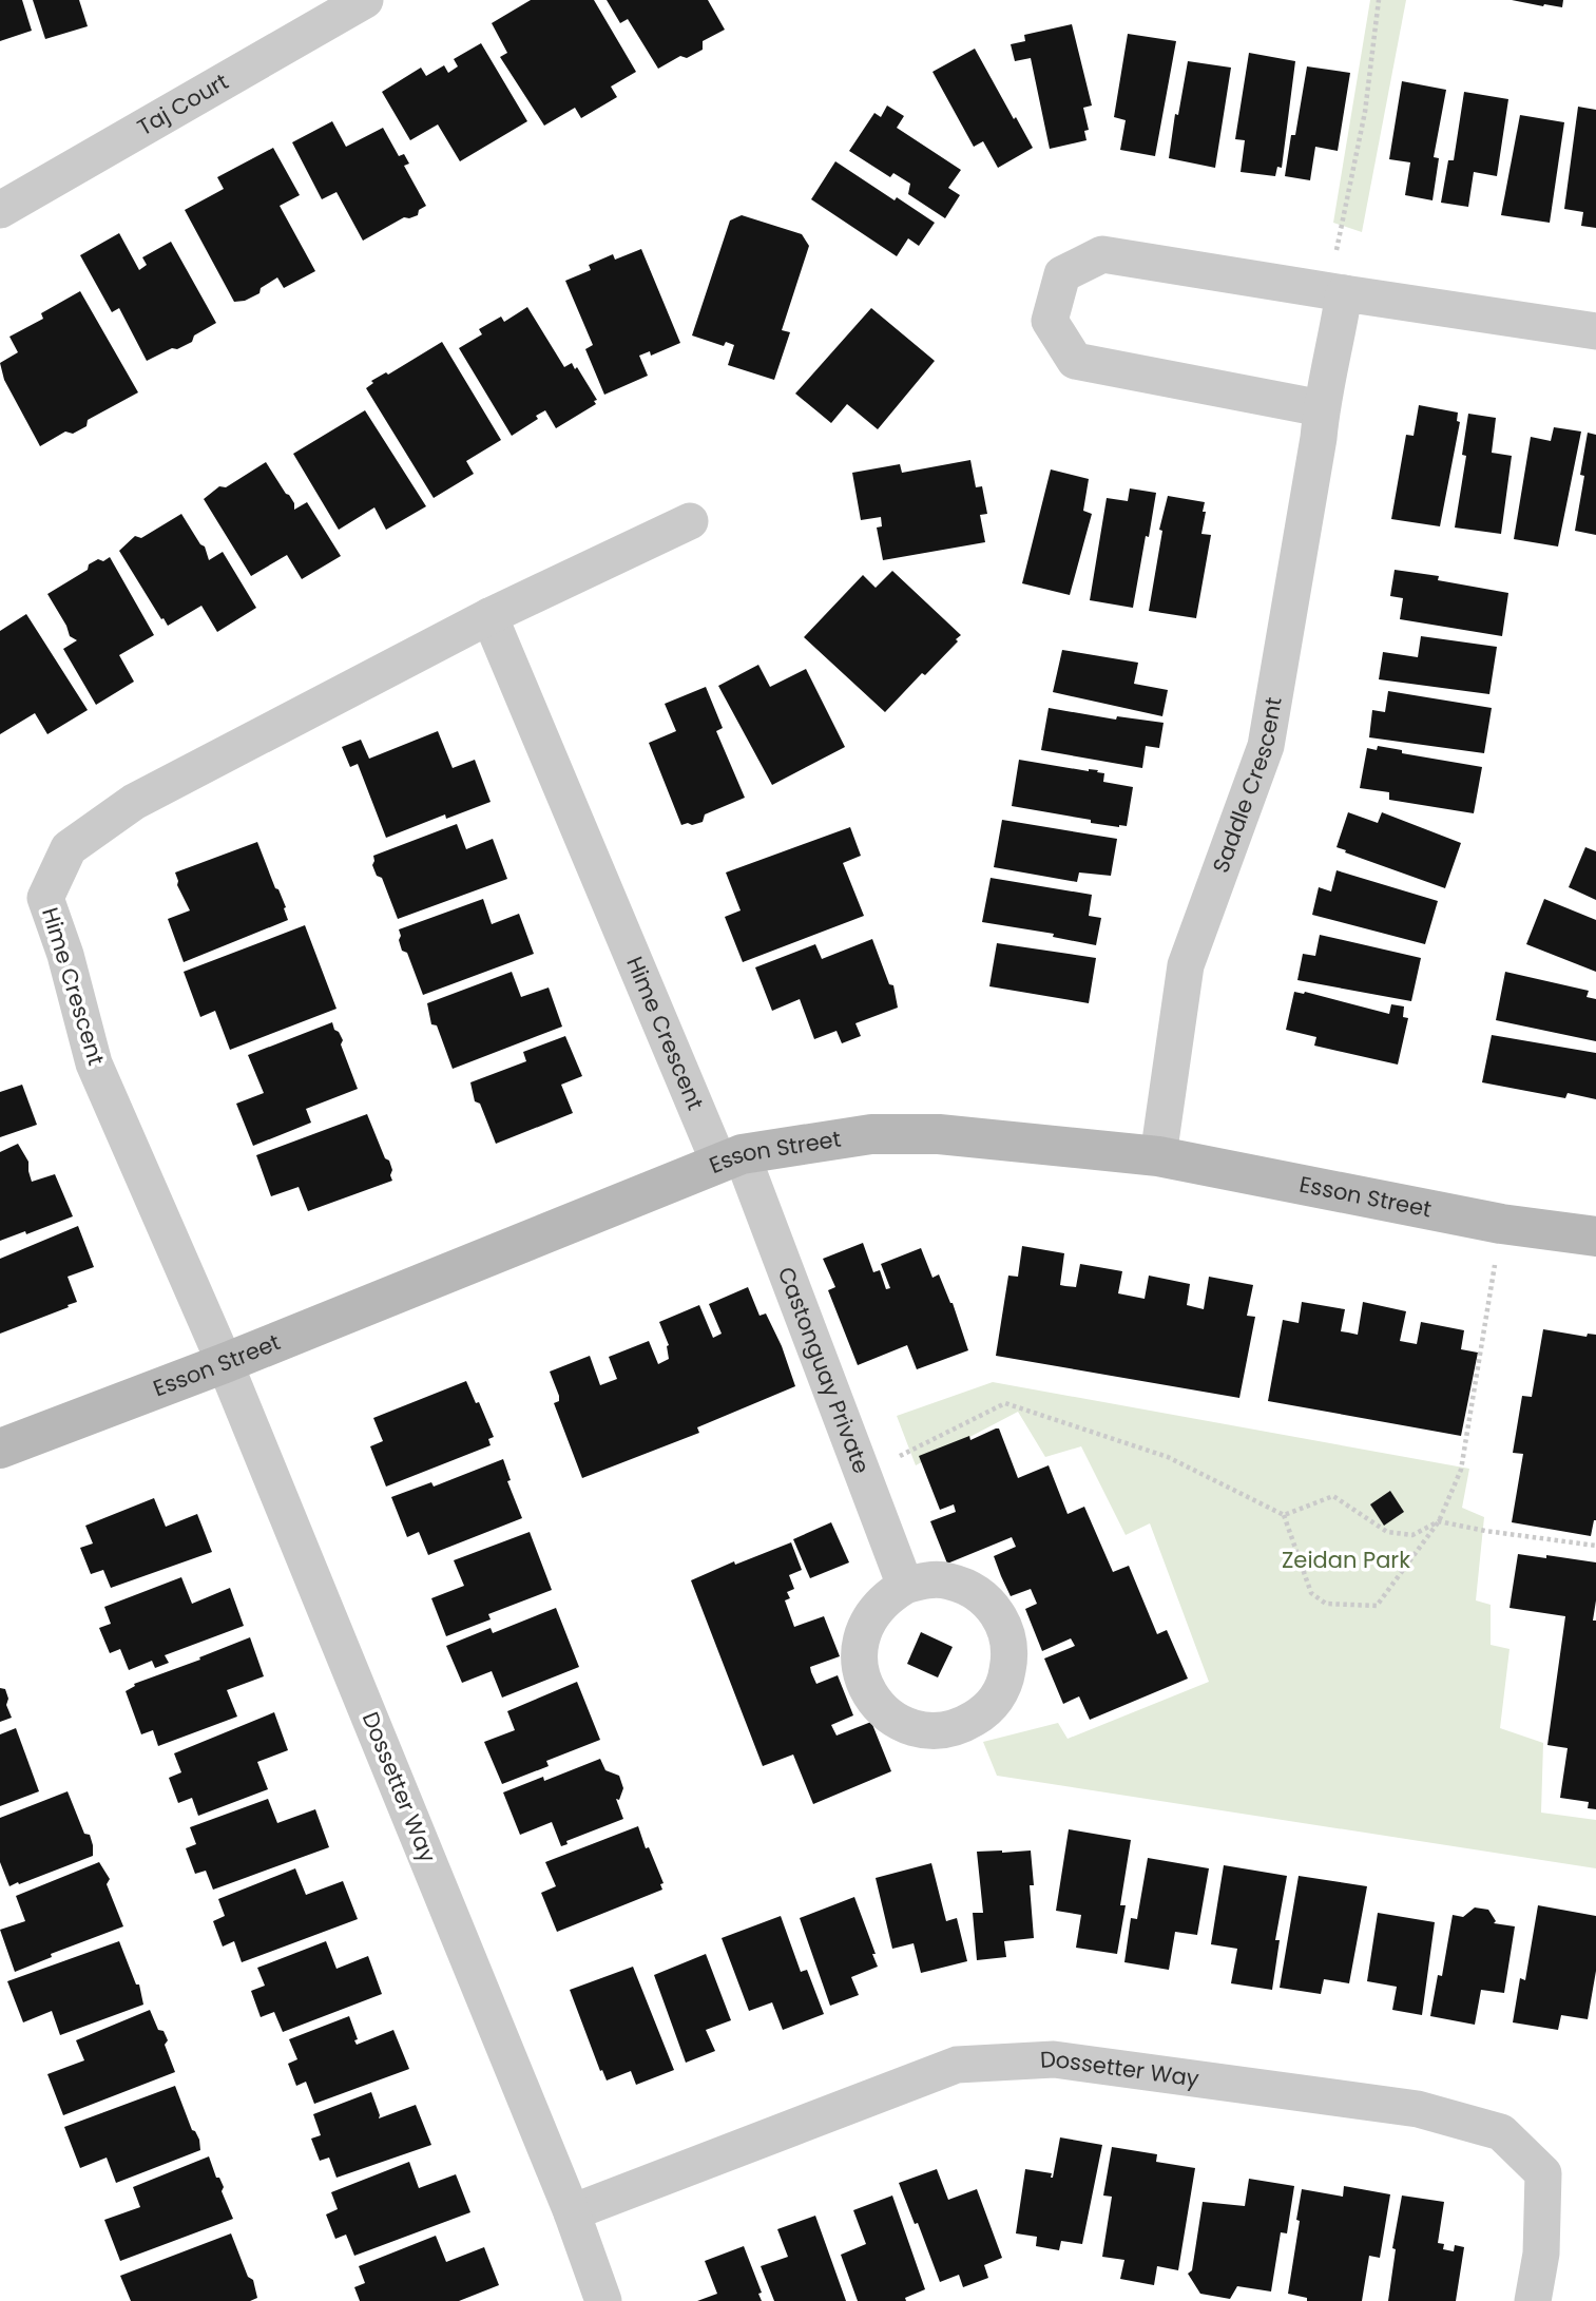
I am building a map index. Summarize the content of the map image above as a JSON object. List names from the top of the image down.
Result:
{
  "streets": {
    "street": [
      "Taj Court",
      "Saddle Crescent",
      "Hime Crescent",
      "Esson Street",
      "Castonguay Private",
      "Dossetter Way"
    ]
  },
  "crossings": [
    ["Saddle Crescent", "Esson Street"],
    ["Hime Crescent", "Esson Street"],
    ["Hime Crescent", "Castonguay Private"],
    ["Hime Crescent", "Dossetter Way"],
    ["Esson Street", "Castonguay Private"],
    ["Esson Street", "Dossetter Way"]
  ],
  "parks": ["Zeidan Park"]
}
